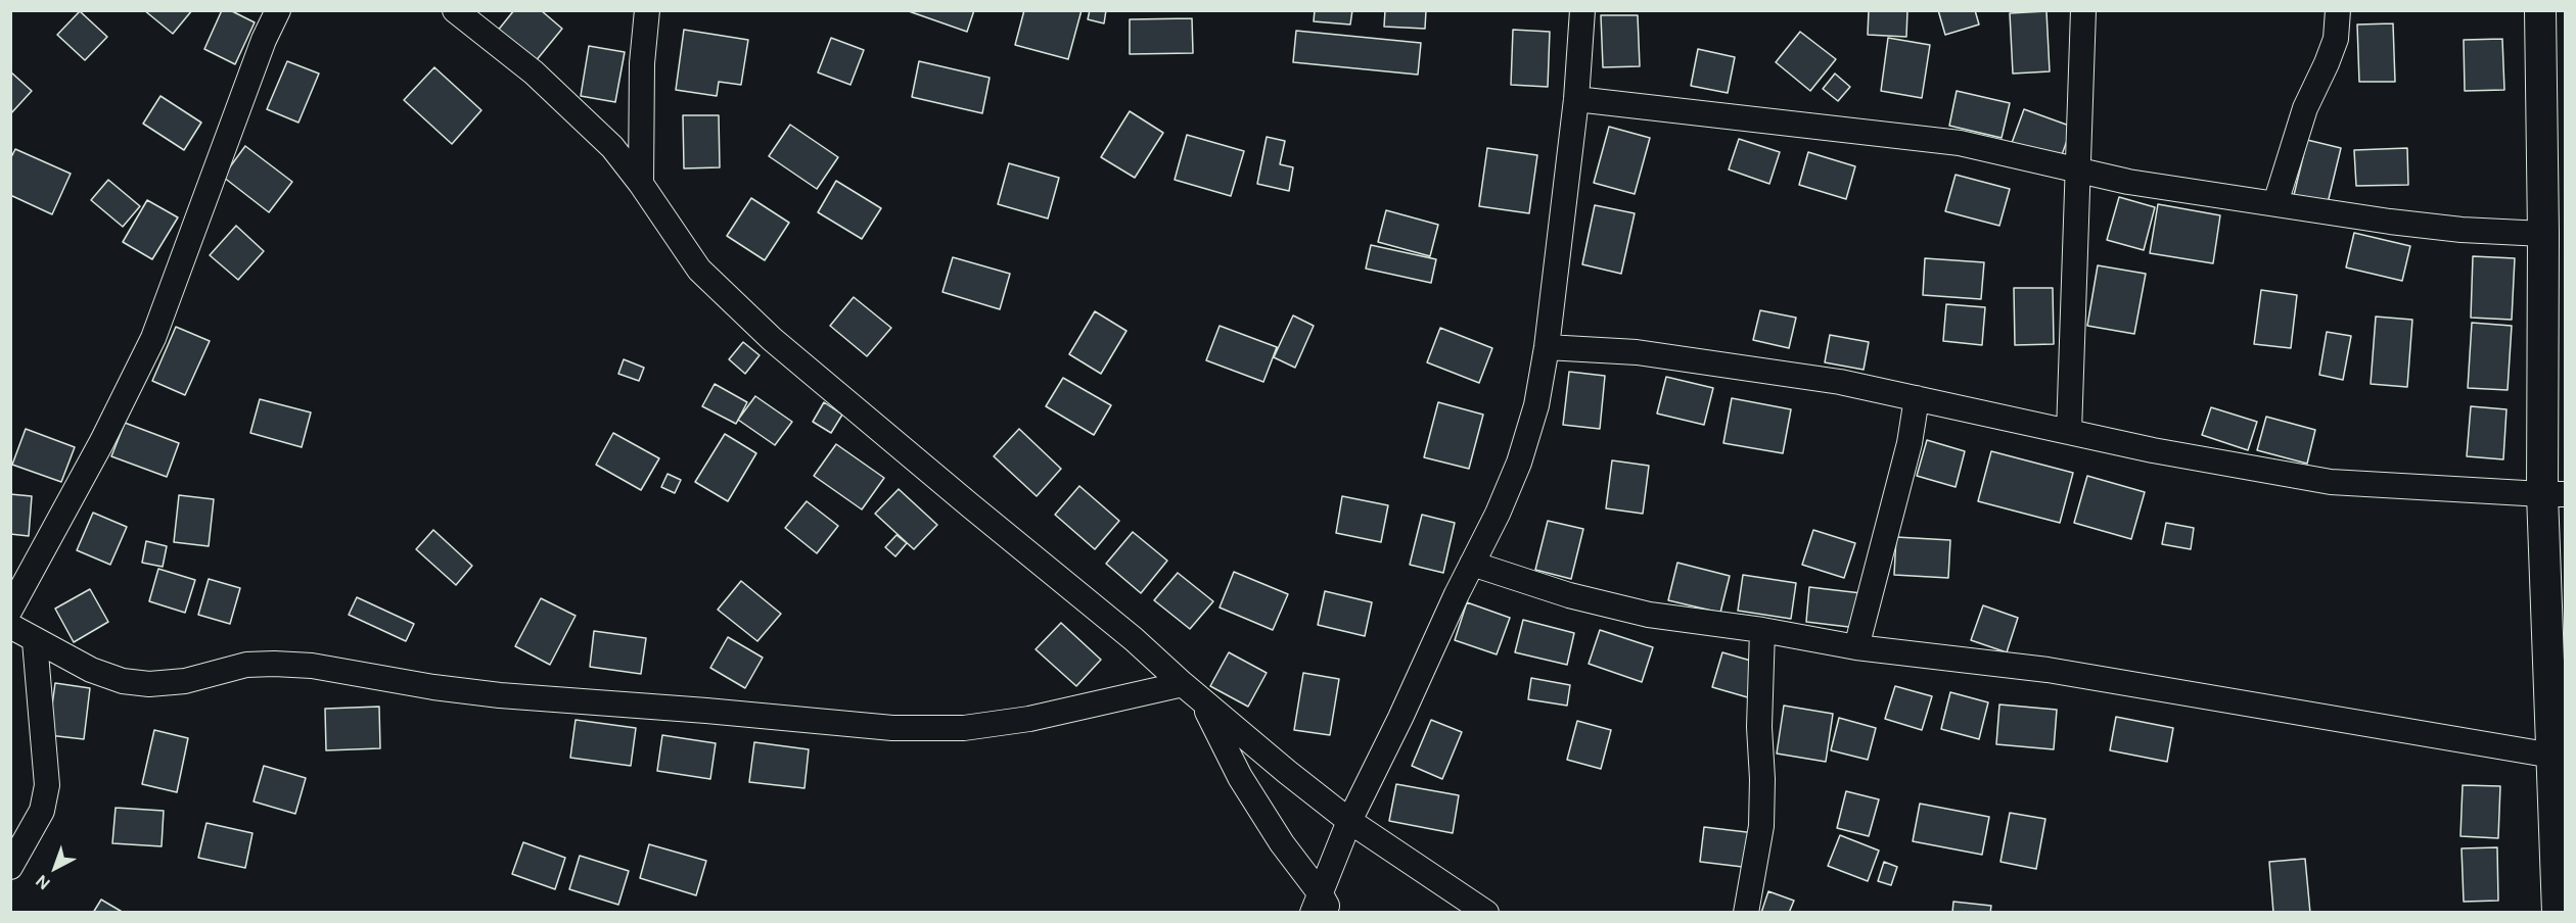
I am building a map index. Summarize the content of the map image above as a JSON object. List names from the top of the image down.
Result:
{
  "north": "bottom left"
}
